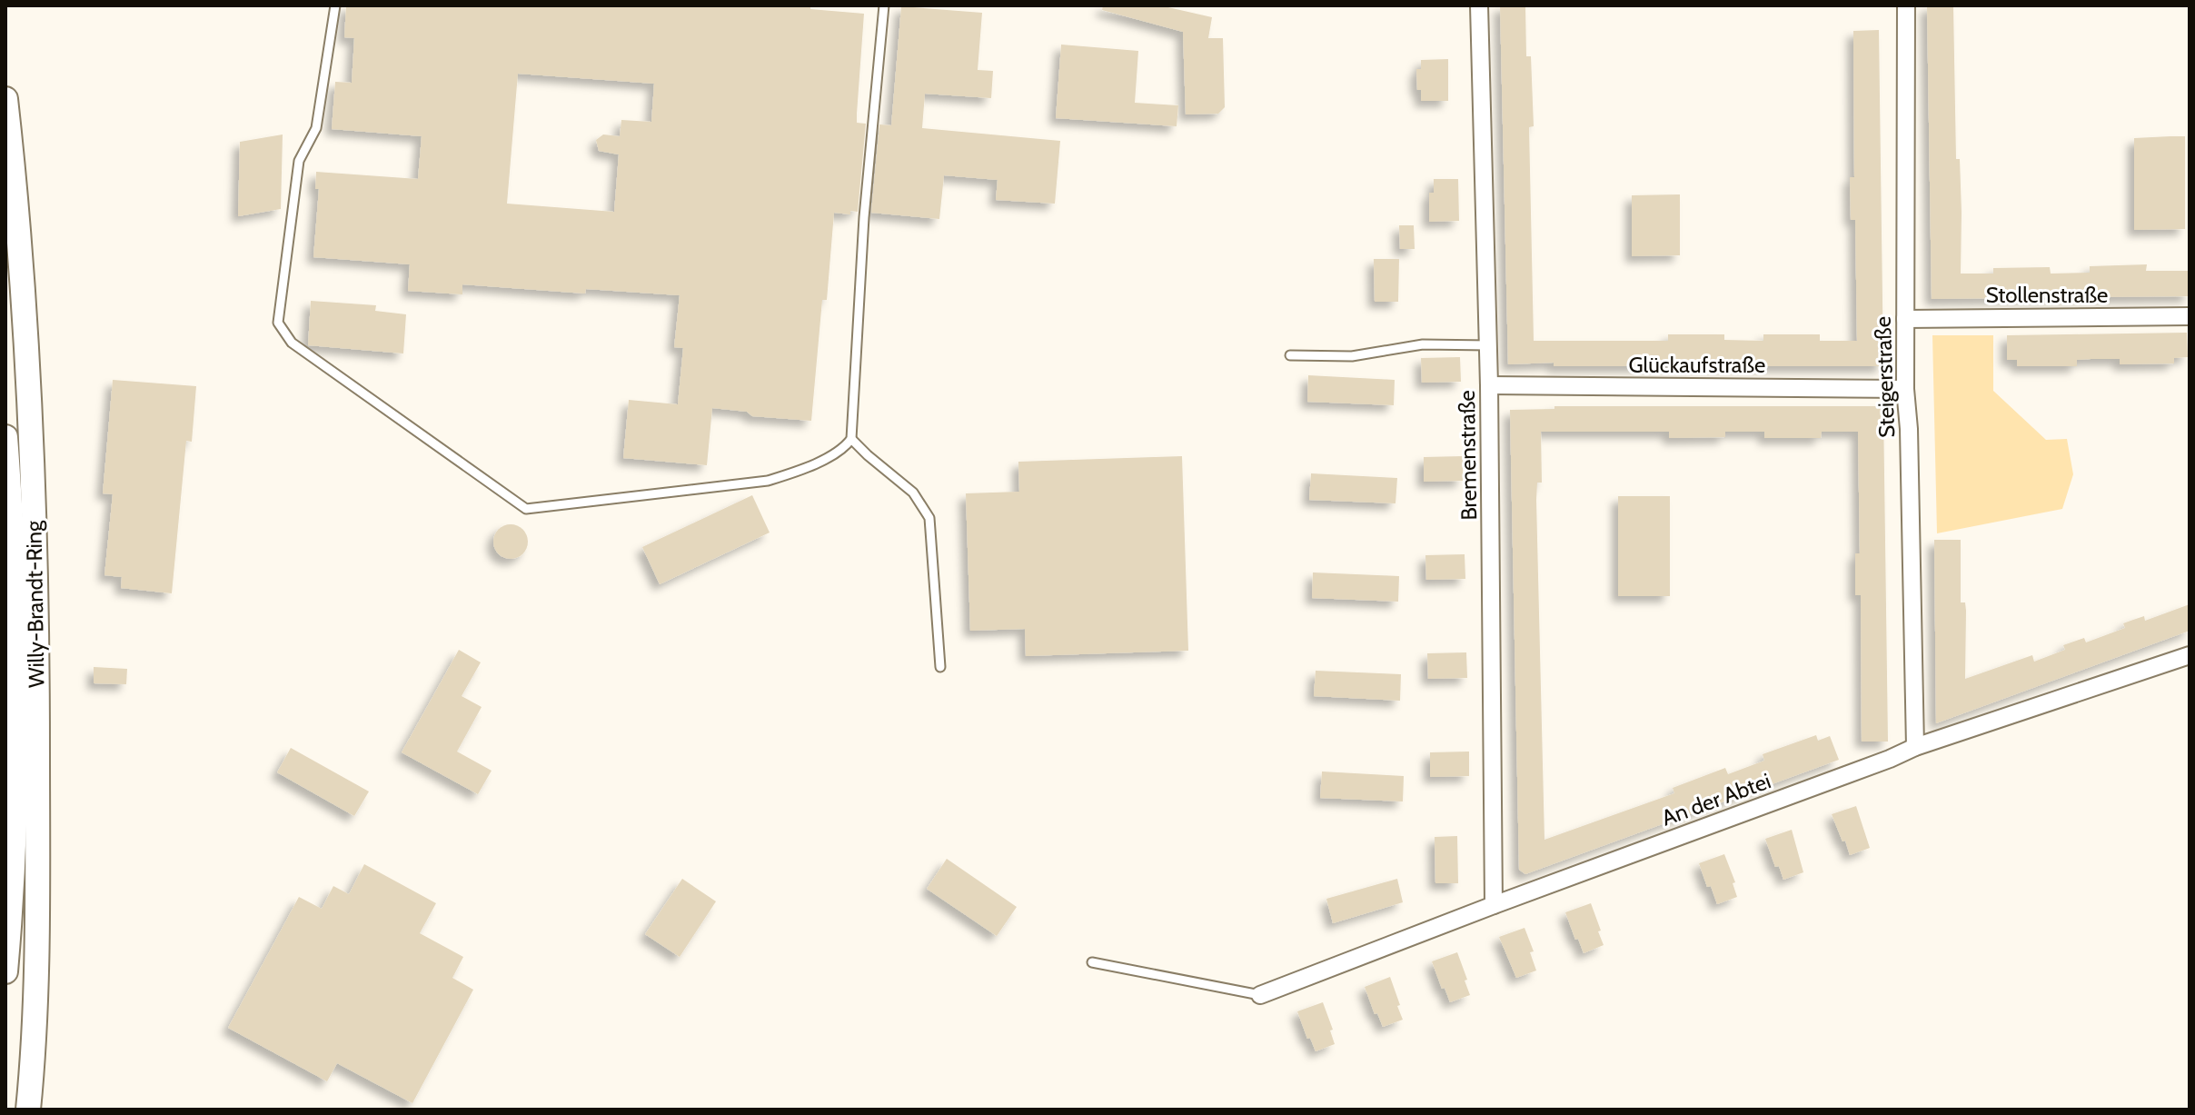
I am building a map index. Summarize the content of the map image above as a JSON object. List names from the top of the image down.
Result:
{
  "streets": {
    "main road": ["Willy-Brandt-Ring"],
    "street": [
      "Stollenstraße",
      "Glückaufstraße",
      "Steigerstraße",
      "Bremenstraße",
      "An der Abtei"
    ]
  },
  "crossings": [
    ["Stollenstraße", "Steigerstraße"],
    ["Glückaufstraße", "Steigerstraße"],
    ["Glückaufstraße", "Bremenstraße"],
    ["Steigerstraße", "An der Abtei"],
    ["Bremenstraße", "An der Abtei"]
  ]
}
